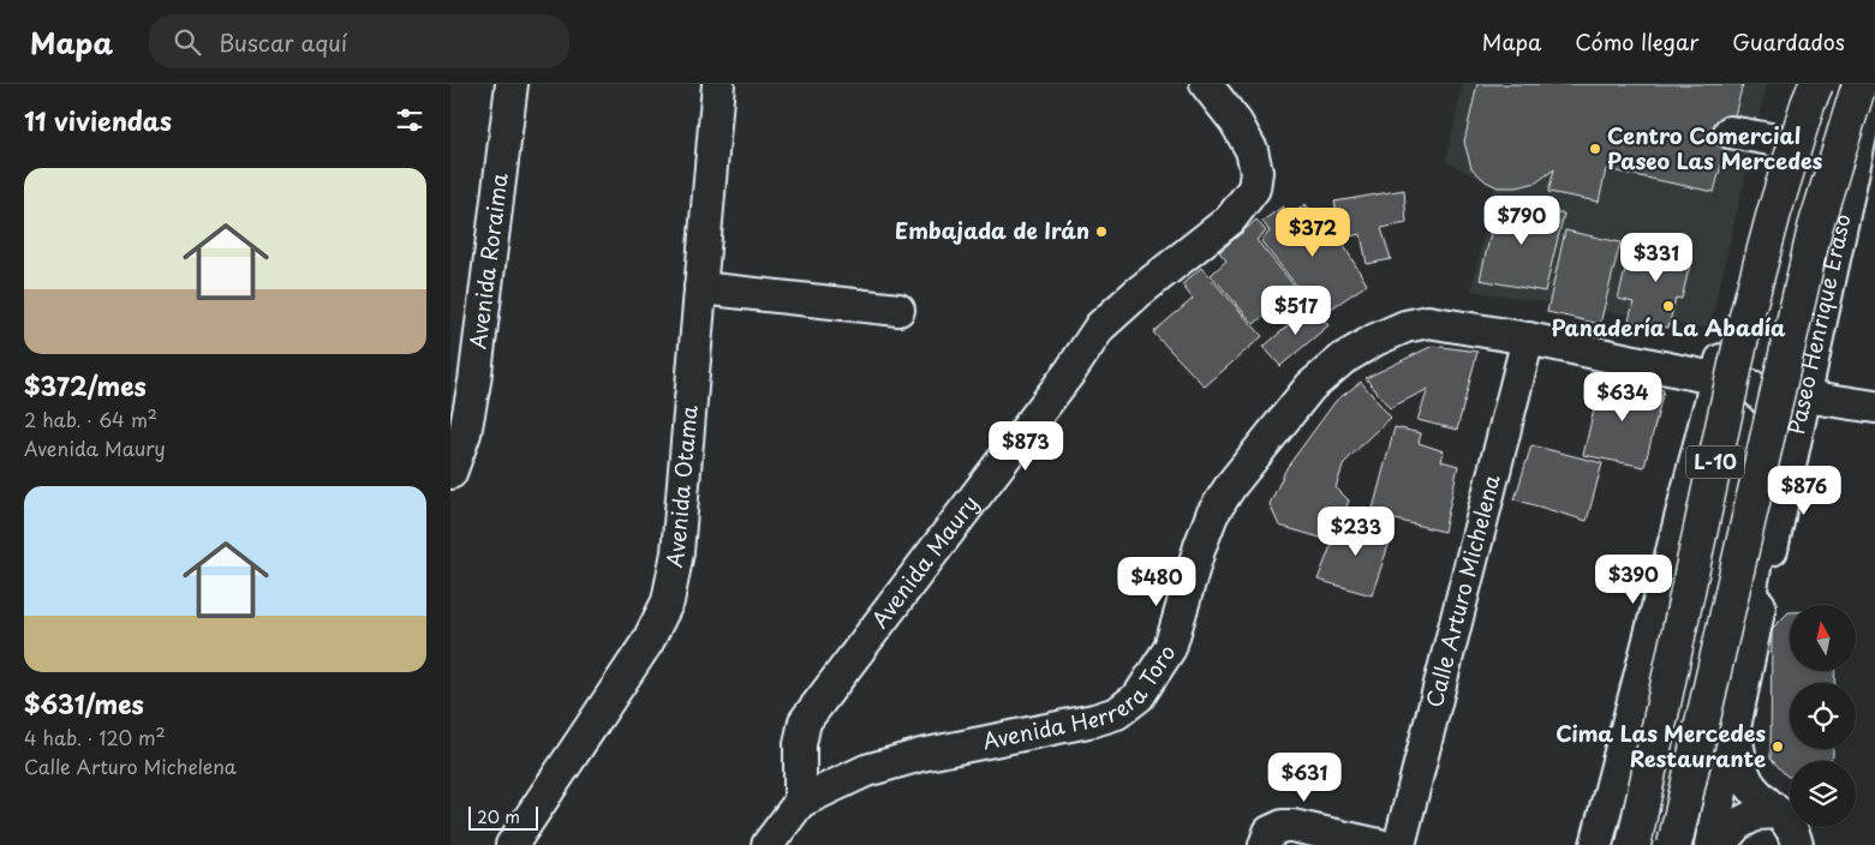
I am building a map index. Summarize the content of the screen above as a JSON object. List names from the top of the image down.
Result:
{
  "streets": {
    "highway": ["L-10"],
    "street": [
      "Avenida Roraima",
      "Paseo Henrique Eraso",
      "Avenida Otama",
      "Avenida Maury",
      "Calle Arturo Michelena",
      "Avenida Herrera Toro"
    ]
  },
  "crossings": [
    ["Paseo Henrique Eraso", "Avenida Herrera Toro"],
    ["L-10", "Avenida Herrera Toro"],
    ["Avenida Maury", "Avenida Herrera Toro"],
    ["Calle Arturo Michelena", "Avenida Herrera Toro"]
  ],
  "places": [
    "Centro Comercial Paseo Las Mercedes",
    "Embajada de Irán",
    "Panadería La Abadía",
    "Cima Las Mercedes Restaurante"
  ],
  "scale_bar": "20 m",
  "north": "top",
  "page": {
    "header": "Mapa",
    "search": "Buscar aquí",
    "nav": ["Mapa", "Cómo llegar", "Guardados"],
    "heading": "11 viviendas",
    "list": [
      {
        "name": "$372/mes",
        "note": "2 hab. · 64 m² · Avenida Maury"
      },
      {
        "name": "$631/mes",
        "note": "4 hab. · 120 m² · Calle Arturo Michelena"
      }
    ],
    "price": [
      "$790",
      "$372",
      "$331",
      "$517",
      "$634",
      "$873",
      "$876",
      "$233",
      "$390",
      "$480",
      "$631"
    ],
    "scale": "20 m"
  }
}
